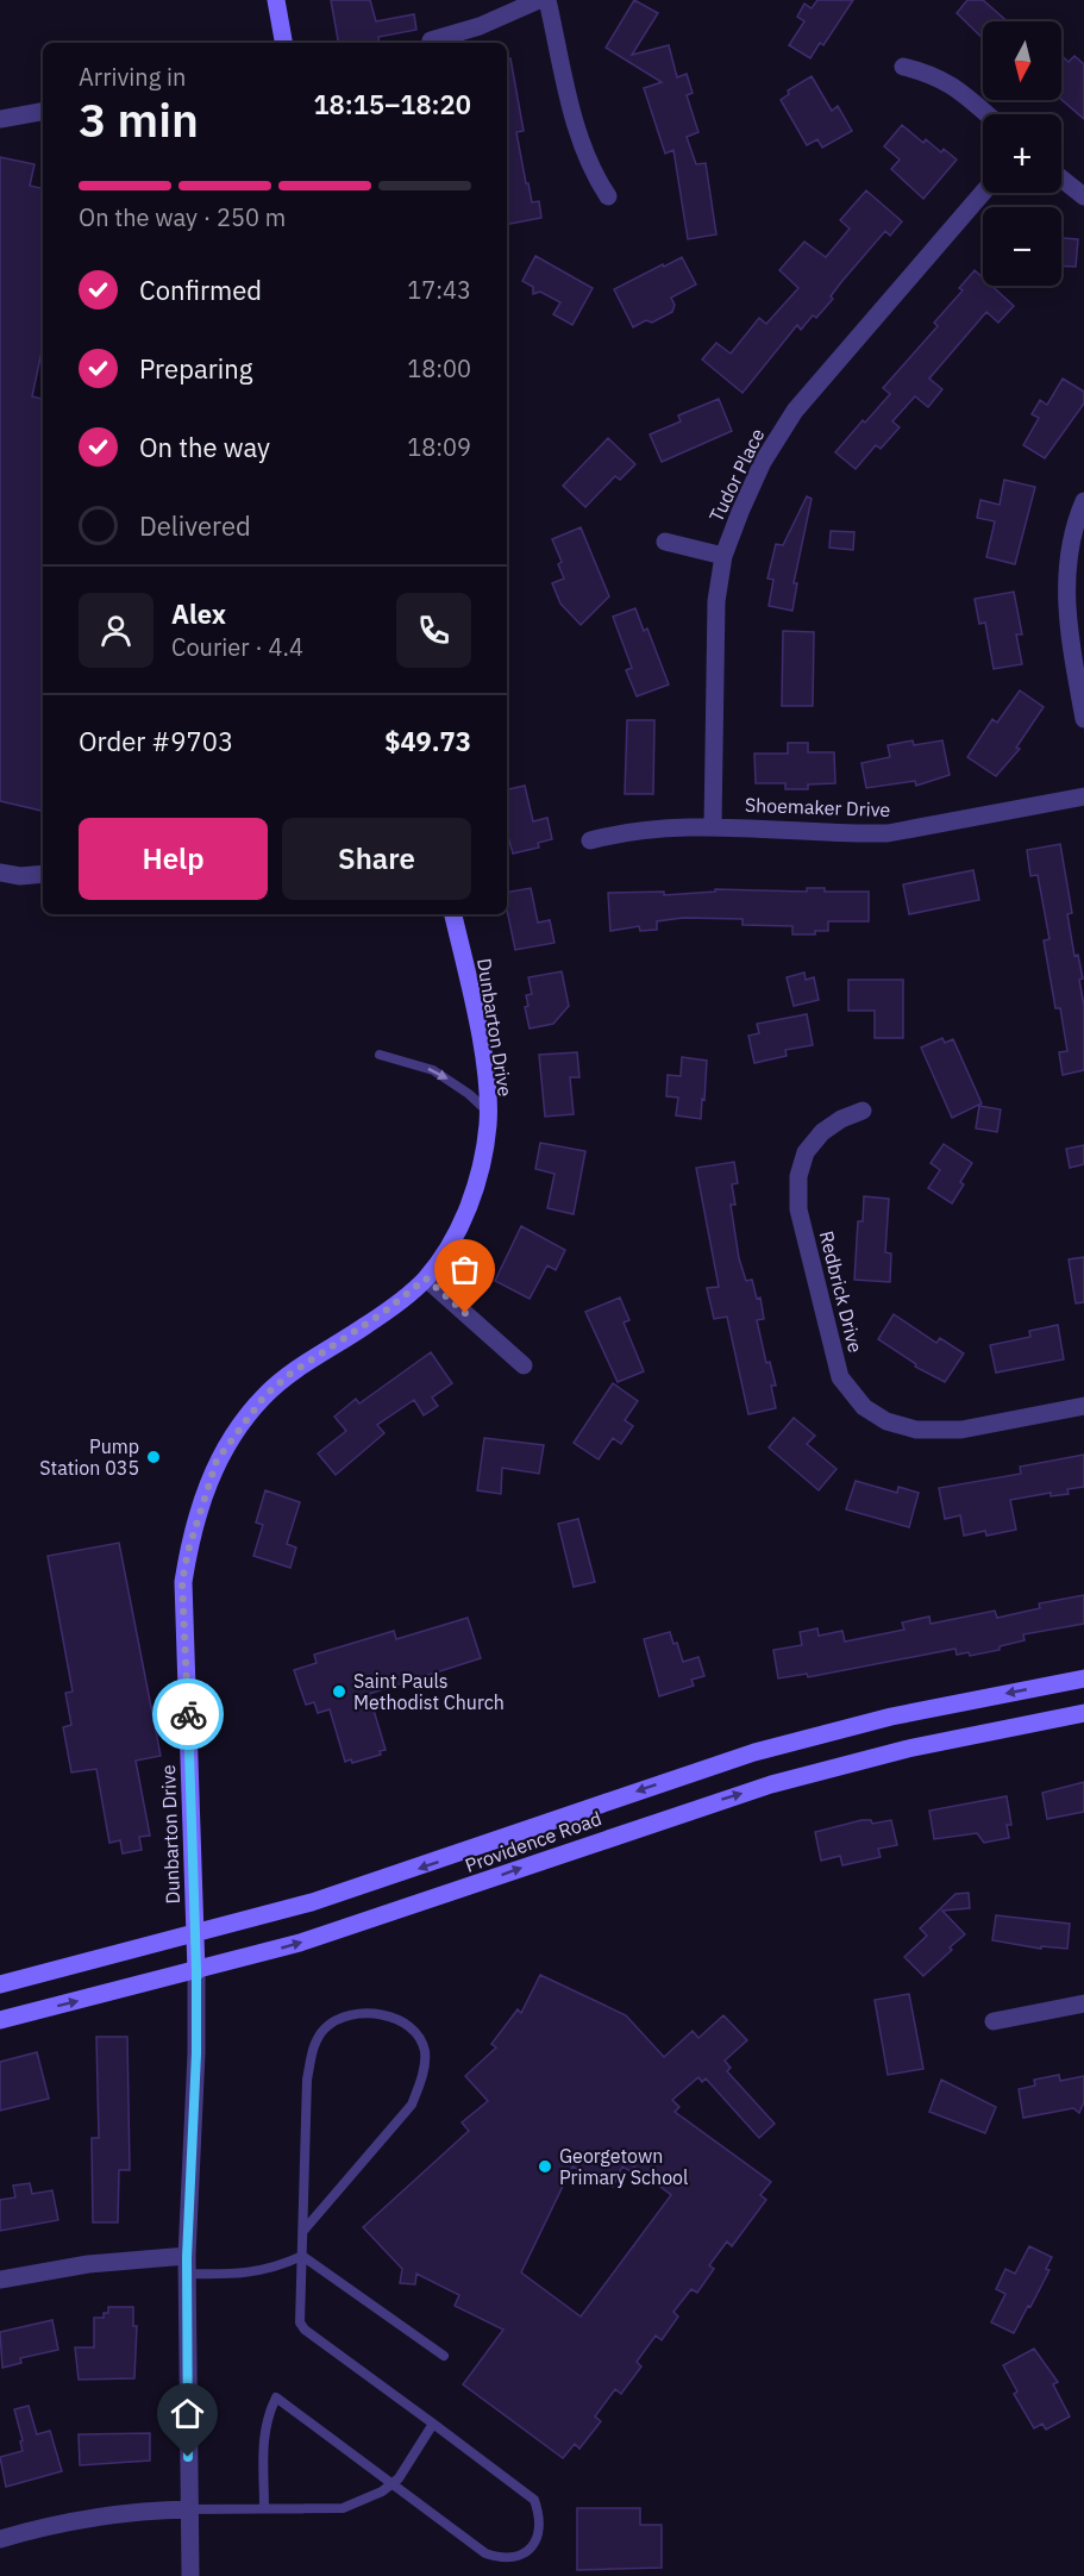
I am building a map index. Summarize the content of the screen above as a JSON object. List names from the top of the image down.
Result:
{
  "streets": {
    "main road": ["Dunbarton Drive", "Providence Road"],
    "street": ["Tudor Place", "Shoemaker Drive", "Redbrick Drive"]
  },
  "crossings": [
    ["Tudor Place", "Shoemaker Drive"],
    ["Dunbarton Drive", "Providence Road"]
  ],
  "places": ["Pump Station 035", "Saint Pauls Methodist Church", "Georgetown Primary School"],
  "north": "bottom",
  "page": {
    "map_buttons": ["+", "−"],
    "heading": ["3 min", "Arriving in", "18:15–18:20"],
    "panel": [
      "Alex",
      "Courier · 4.4",
      "Order #9703",
      "$49.73"
    ],
    "bar": "On the way · 250 m",
    "list": [
      ["Confirmed", "17:43"],
      ["Preparing", "18:00"],
      ["On the way", "18:09"],
      "Delivered"
    ],
    "buttons": ["Help", "Share"]
  }
}
